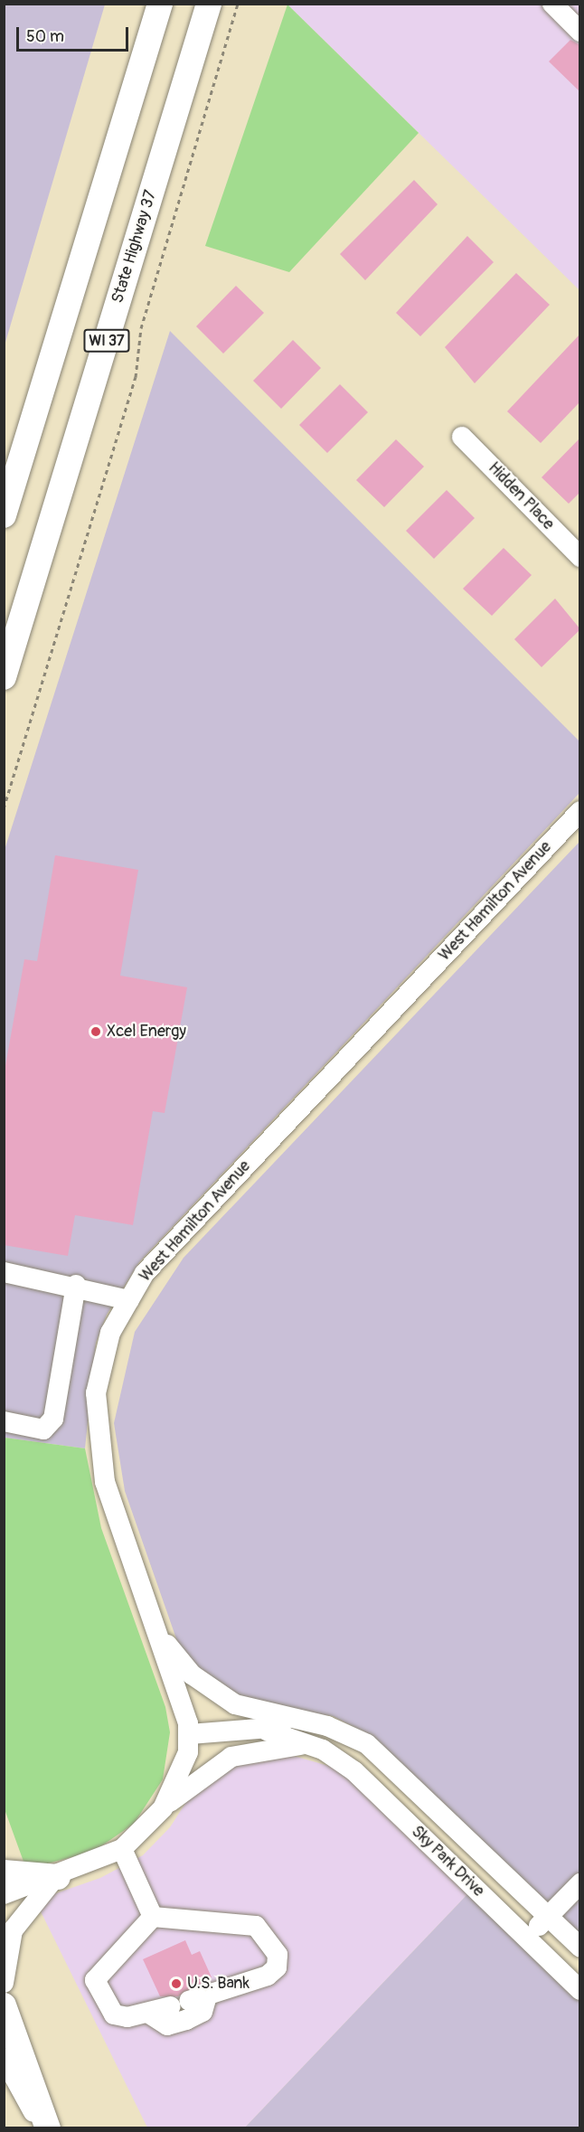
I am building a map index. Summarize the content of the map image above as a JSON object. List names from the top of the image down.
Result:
{
  "streets": {
    "main road": ["State Highway 37", "WI 37"],
    "street": ["Hidden Place", "West Hamilton Avenue", "Sky Park Drive"]
  },
  "crossings": [
    ["West Hamilton Avenue", "Sky Park Drive"]
  ],
  "places": ["Xcel Energy", "U.S. Bank"],
  "scale_bar": "50 m"
}
